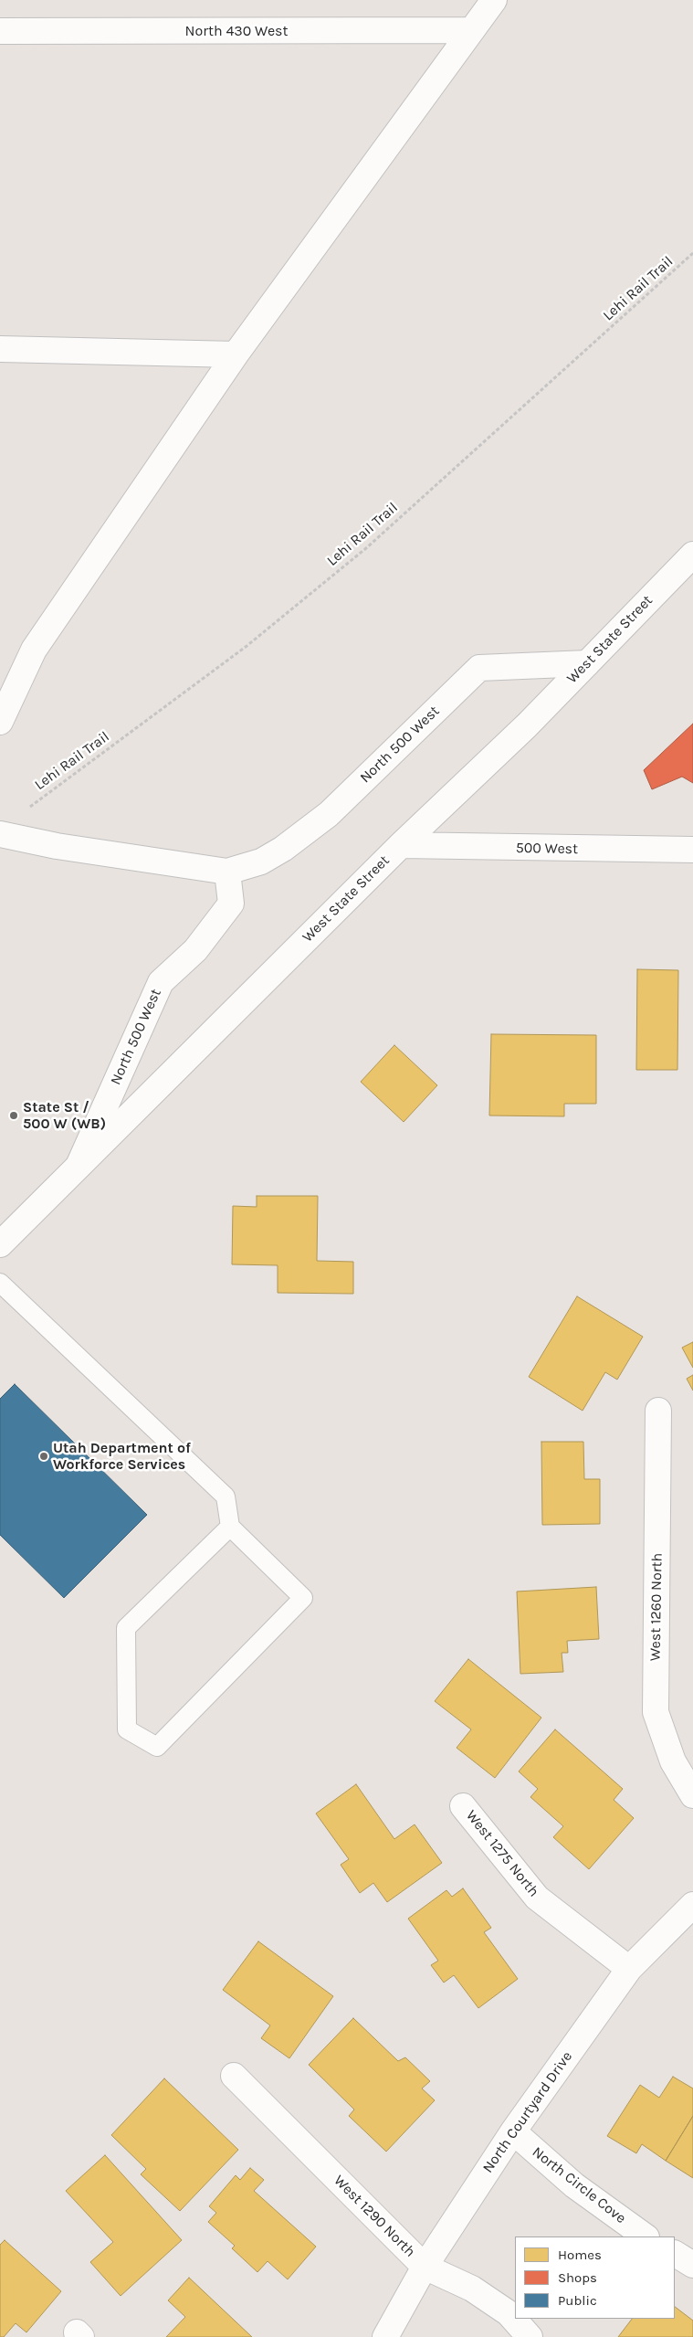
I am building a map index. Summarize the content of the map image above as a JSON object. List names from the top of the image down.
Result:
{
  "streets": {
    "street": [
      "North 430 West",
      "West State Street",
      "North 500 West",
      "500 West",
      "West 1260 North",
      "West 1275 North",
      "North Courtyard Drive",
      "North Circle Cove",
      "West 1290 North"
    ],
    "path": ["Lehi Rail Trail"]
  },
  "crossings": [
    ["West State Street", "North 500 West"],
    ["West State Street", "500 West"],
    ["West 1275 North", "North Courtyard Drive"],
    ["North Courtyard Drive", "North Circle Cove"],
    ["North Courtyard Drive", "West 1290 North"]
  ],
  "places": ["State St / 500 W (WB)", "Utah Department of Workforce Services"],
  "legend": ["Homes", "Shops", "Public"]
}
